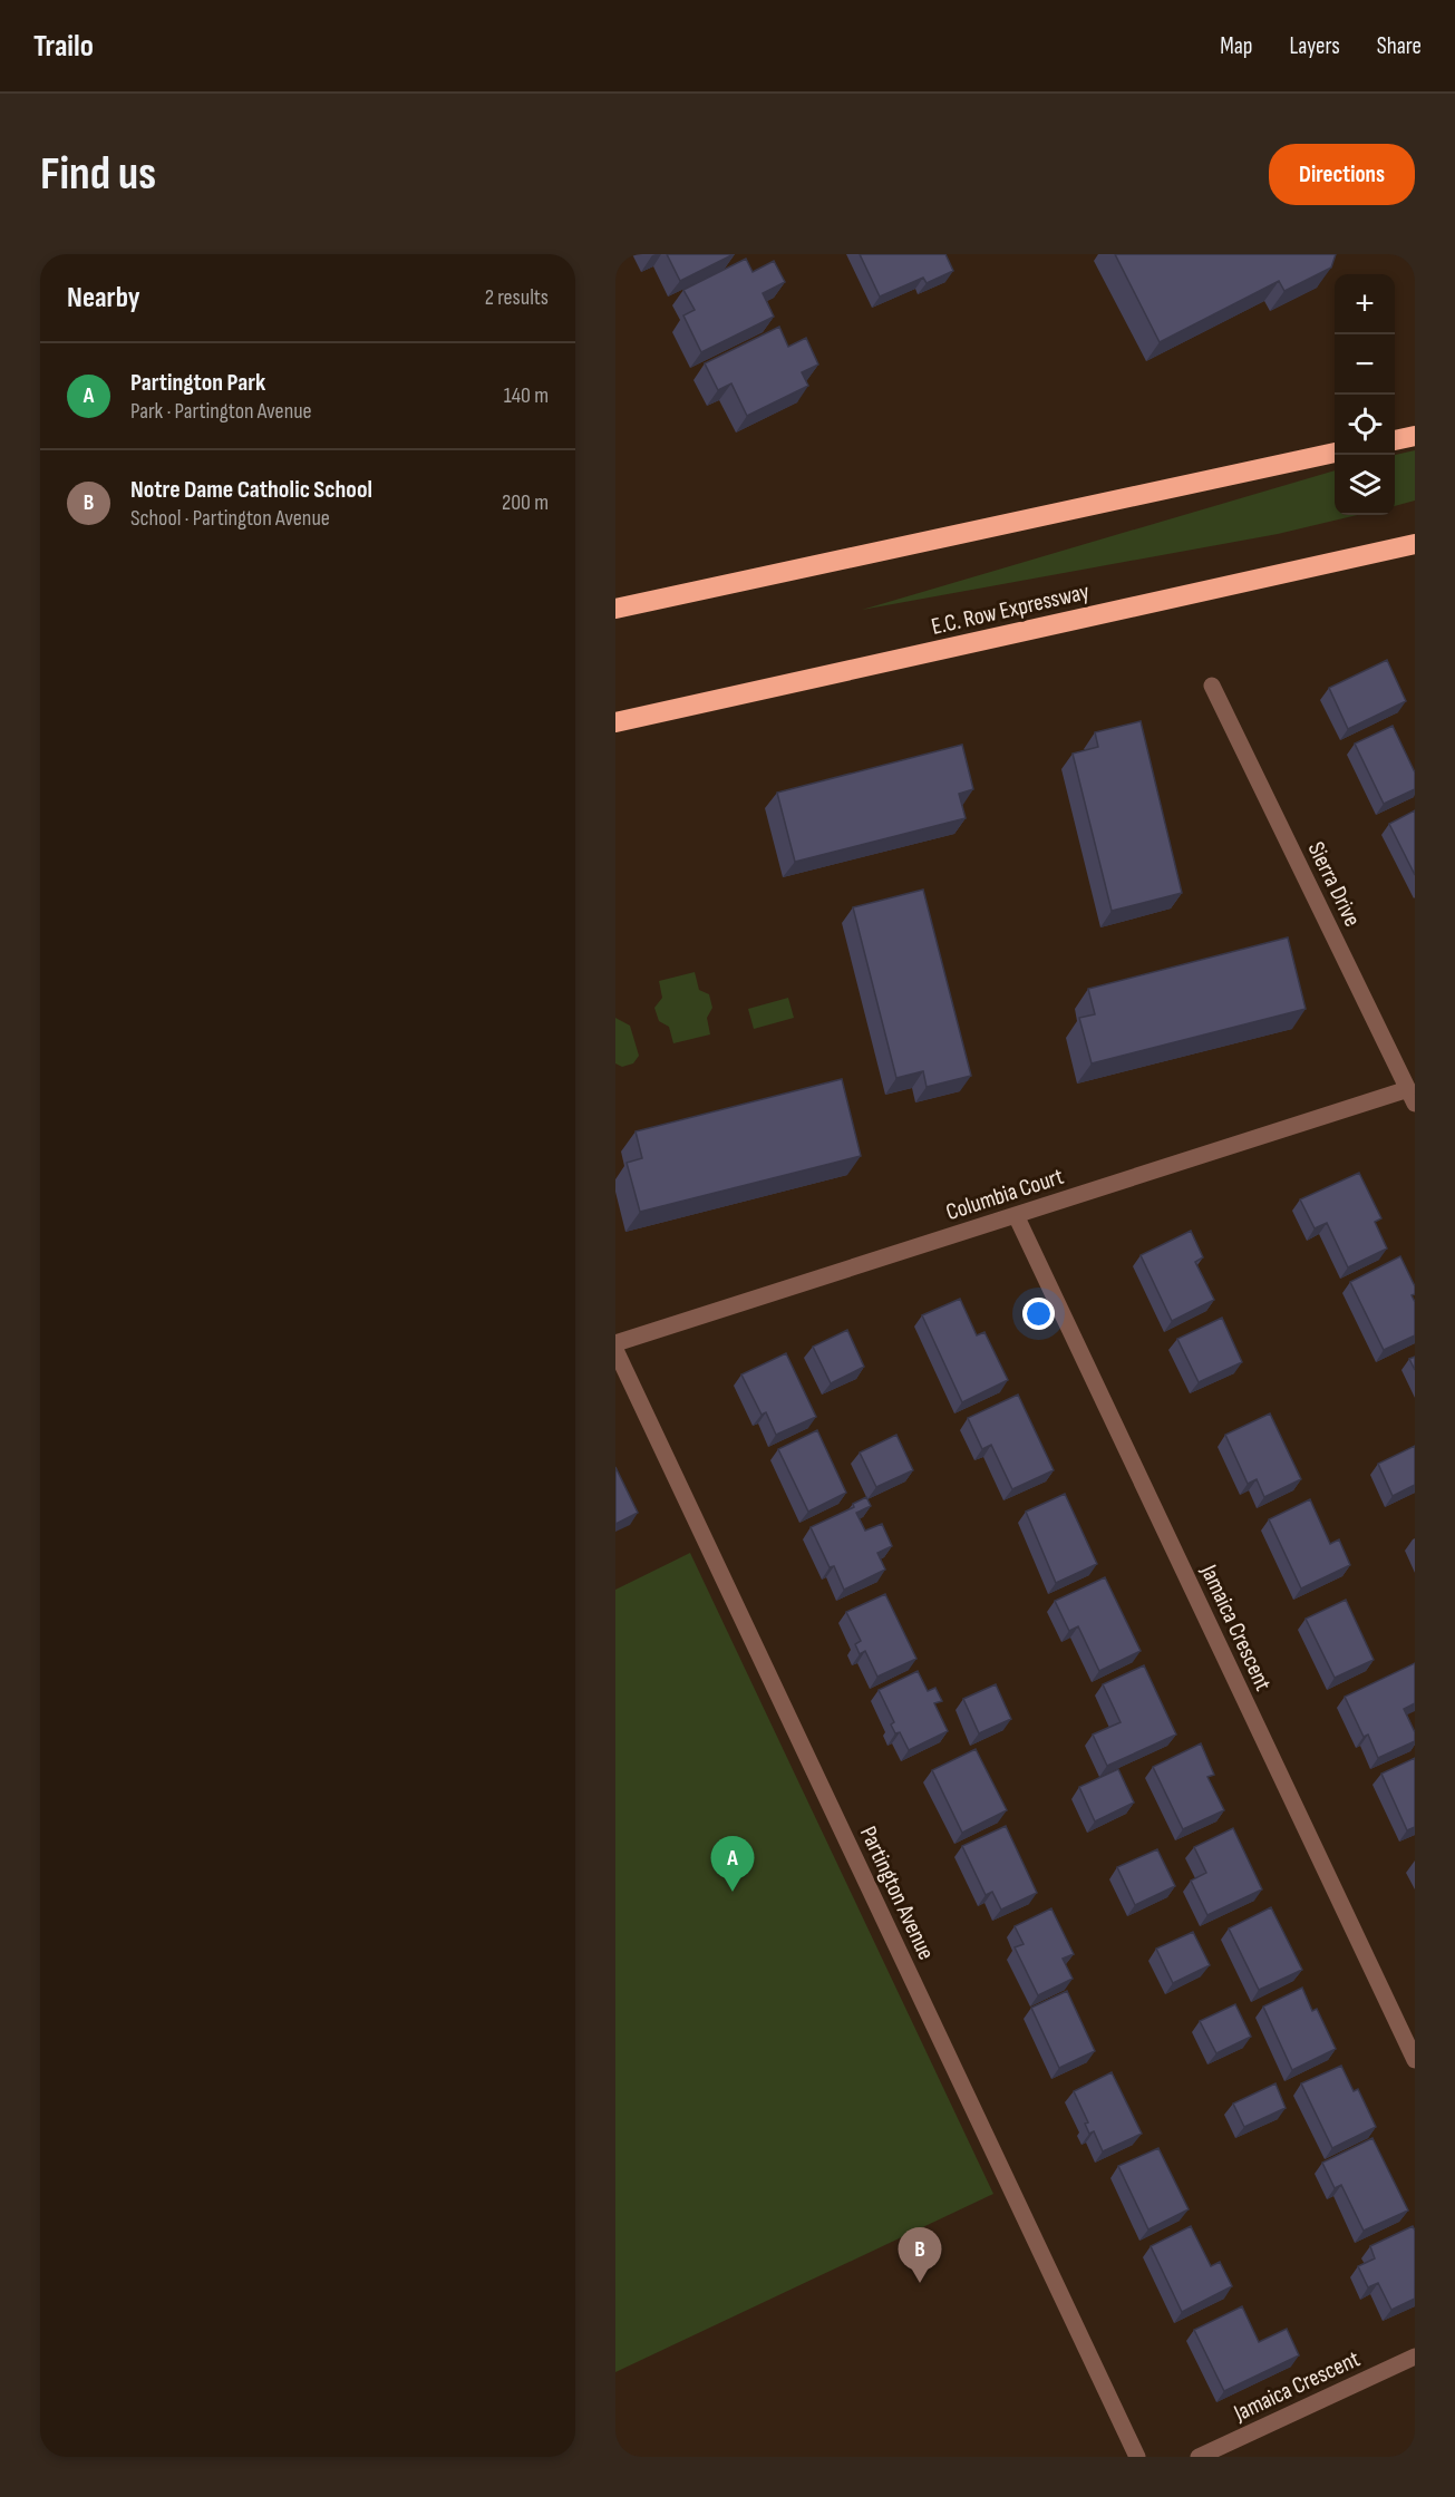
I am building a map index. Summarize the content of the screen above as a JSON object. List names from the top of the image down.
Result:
{
  "streets": {
    "highway": ["E.C. Row Expressway"],
    "street": [
      "Sierra Drive",
      "Columbia Court",
      "Jamaica Crescent",
      "Partington Avenue"
    ]
  },
  "crossings": [
    ["Sierra Drive", "Columbia Court"],
    ["Columbia Court", "Jamaica Crescent"]
  ],
  "page": {
    "header": "Trailo",
    "nav": ["Map", "Layers", "Share"],
    "buttons": "Directions",
    "title": "Find us",
    "heading": ["Nearby", "2 results"],
    "map_buttons": ["+", "−"],
    "list": [
      {
        "mark": "A",
        "name": "Partington Park",
        "note": "Park · Partington Avenue",
        "value": "140 m"
      },
      {
        "mark": "B",
        "name": "Notre Dame Catholic School",
        "note": "School · Partington Avenue",
        "value": "200 m"
      }
    ],
    "pins": ["A", "B"]
  }
}
